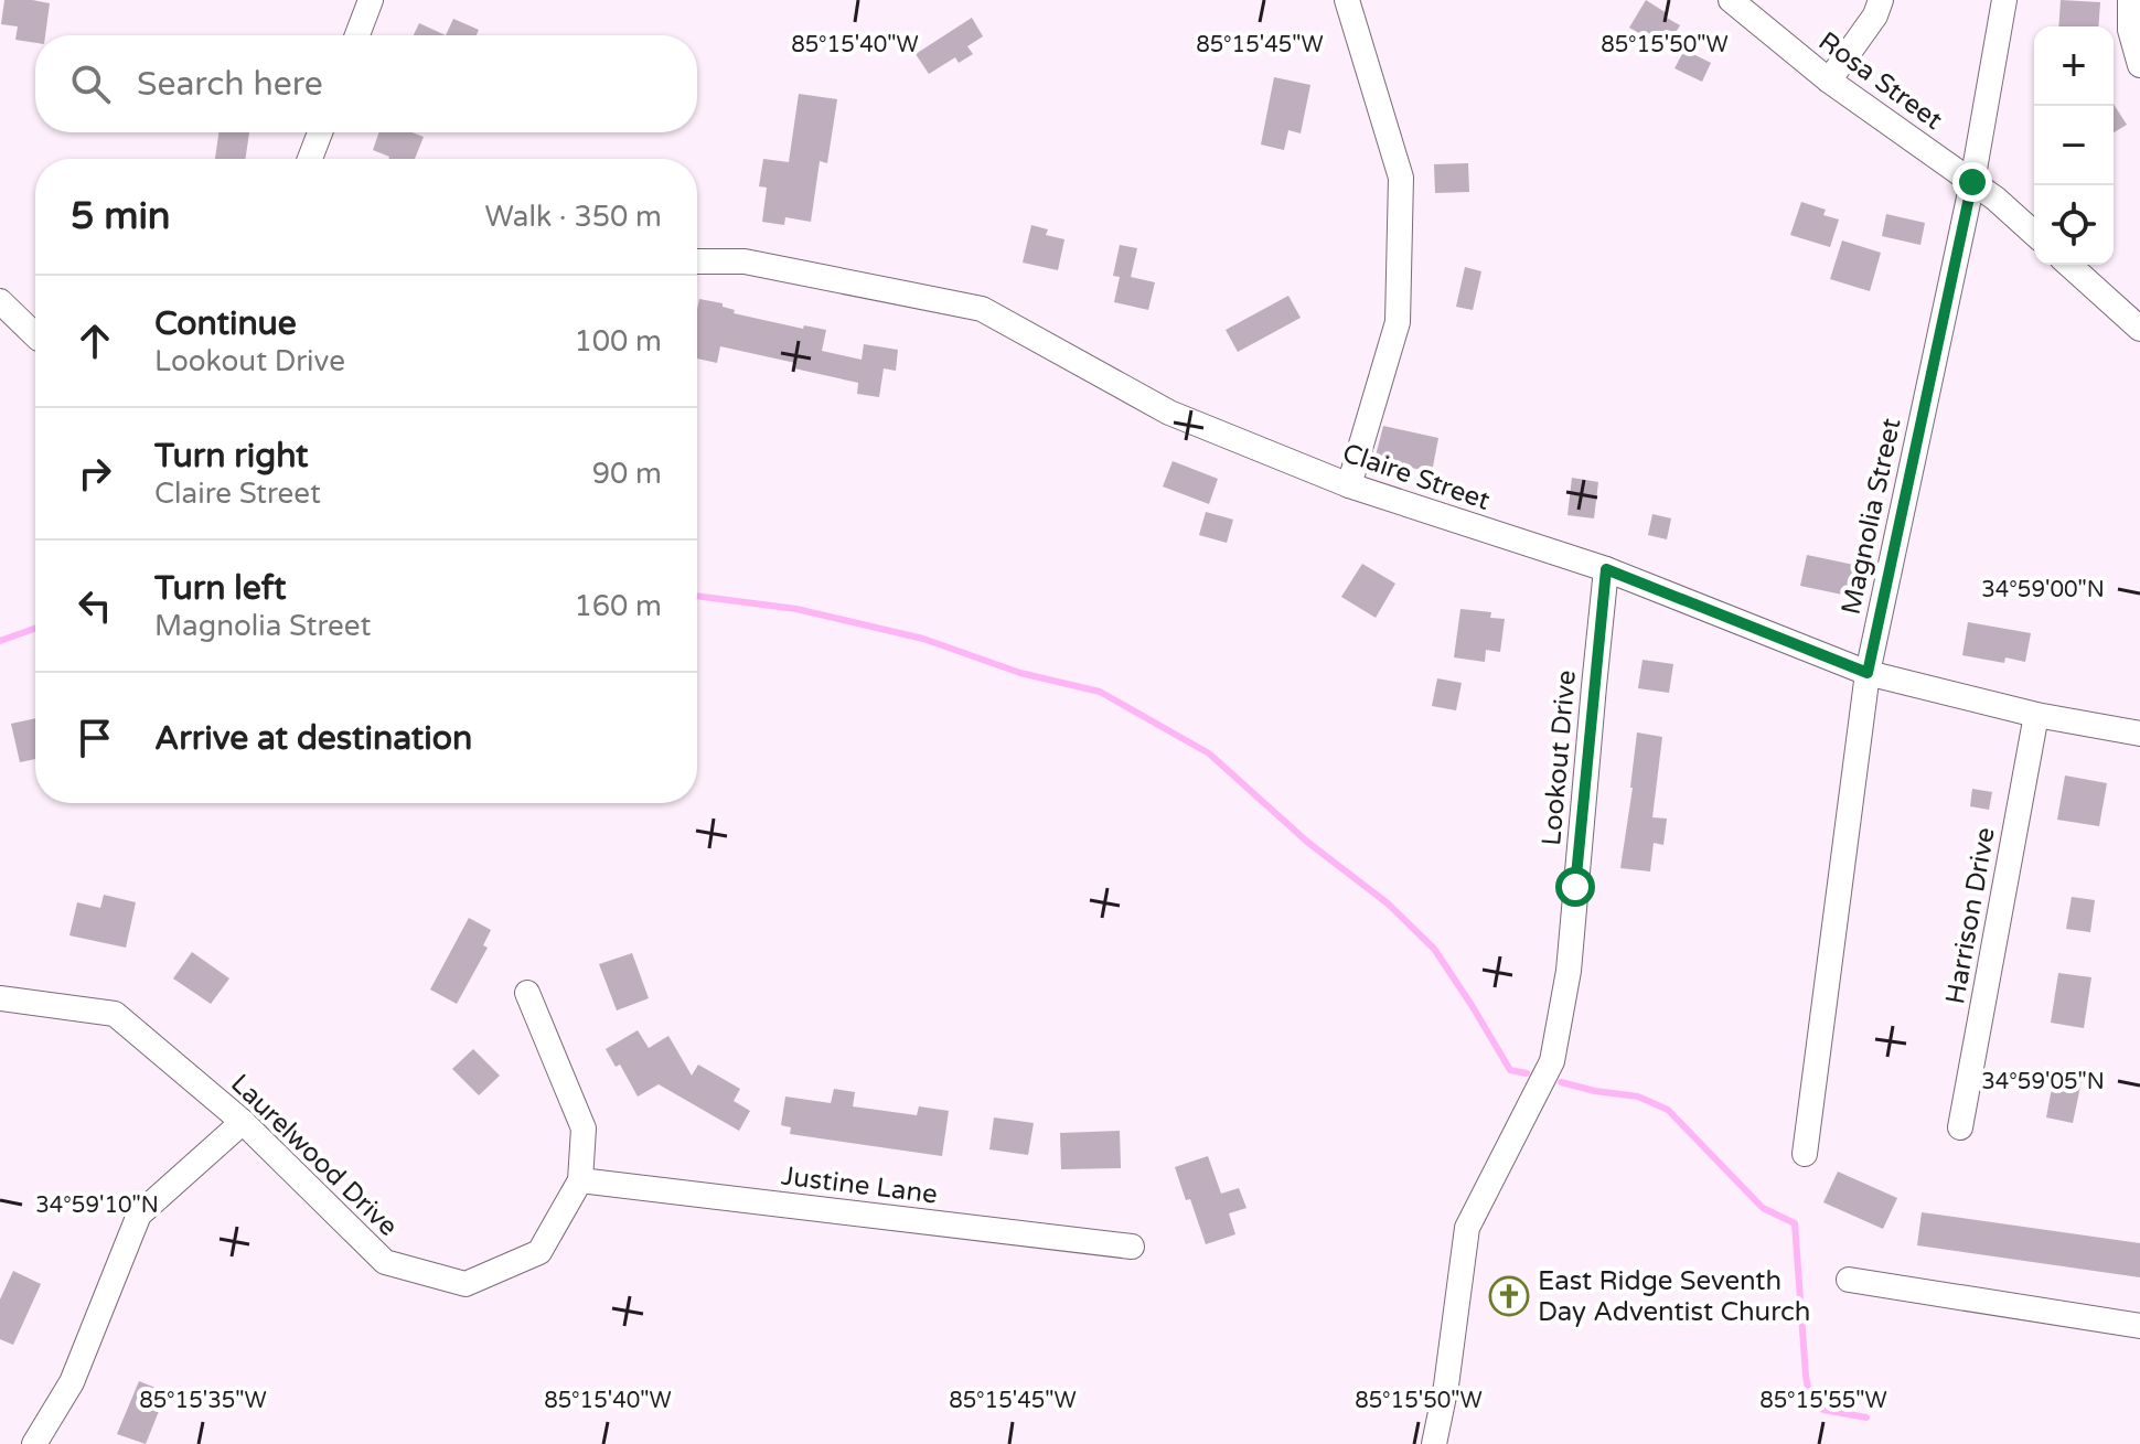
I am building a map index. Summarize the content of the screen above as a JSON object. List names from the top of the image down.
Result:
{
  "streets": {
    "street": [
      "Rosa Street",
      "Claire Street",
      "Magnolia Street",
      "Lookout Drive",
      "Harrison Drive",
      "Laurelwood Drive",
      "Justine Lane"
    ]
  },
  "crossings": [
    ["Rosa Street", "Magnolia Street"],
    ["Claire Street", "Magnolia Street"],
    ["Claire Street", "Lookout Drive"],
    ["Claire Street", "Harrison Drive"],
    ["Laurelwood Drive", "Justine Lane"]
  ],
  "places": {
    "church": ["East Ridge Seventh Day Adventist Church"]
  },
  "page": {
    "map_buttons": ["+", "−"],
    "search": "Search here",
    "heading": ["5 min", "Walk · 350 m"],
    "list": [
      ["Continue", "Lookout Drive", "100 m"],
      ["Turn right", "Claire Street", "90 m"],
      ["Turn left", "Magnolia Street", "160 m"],
      "Arrive at destination"
    ]
  },
  "coordinates": [
    "85°15'40\"W",
    "85°15'45\"W",
    "85°15'50\"W",
    "34°59'00\"N",
    "34°59'05\"N",
    "34°59'10\"N",
    "85°15'35\"W",
    "85°15'55\"W"
  ]
}
